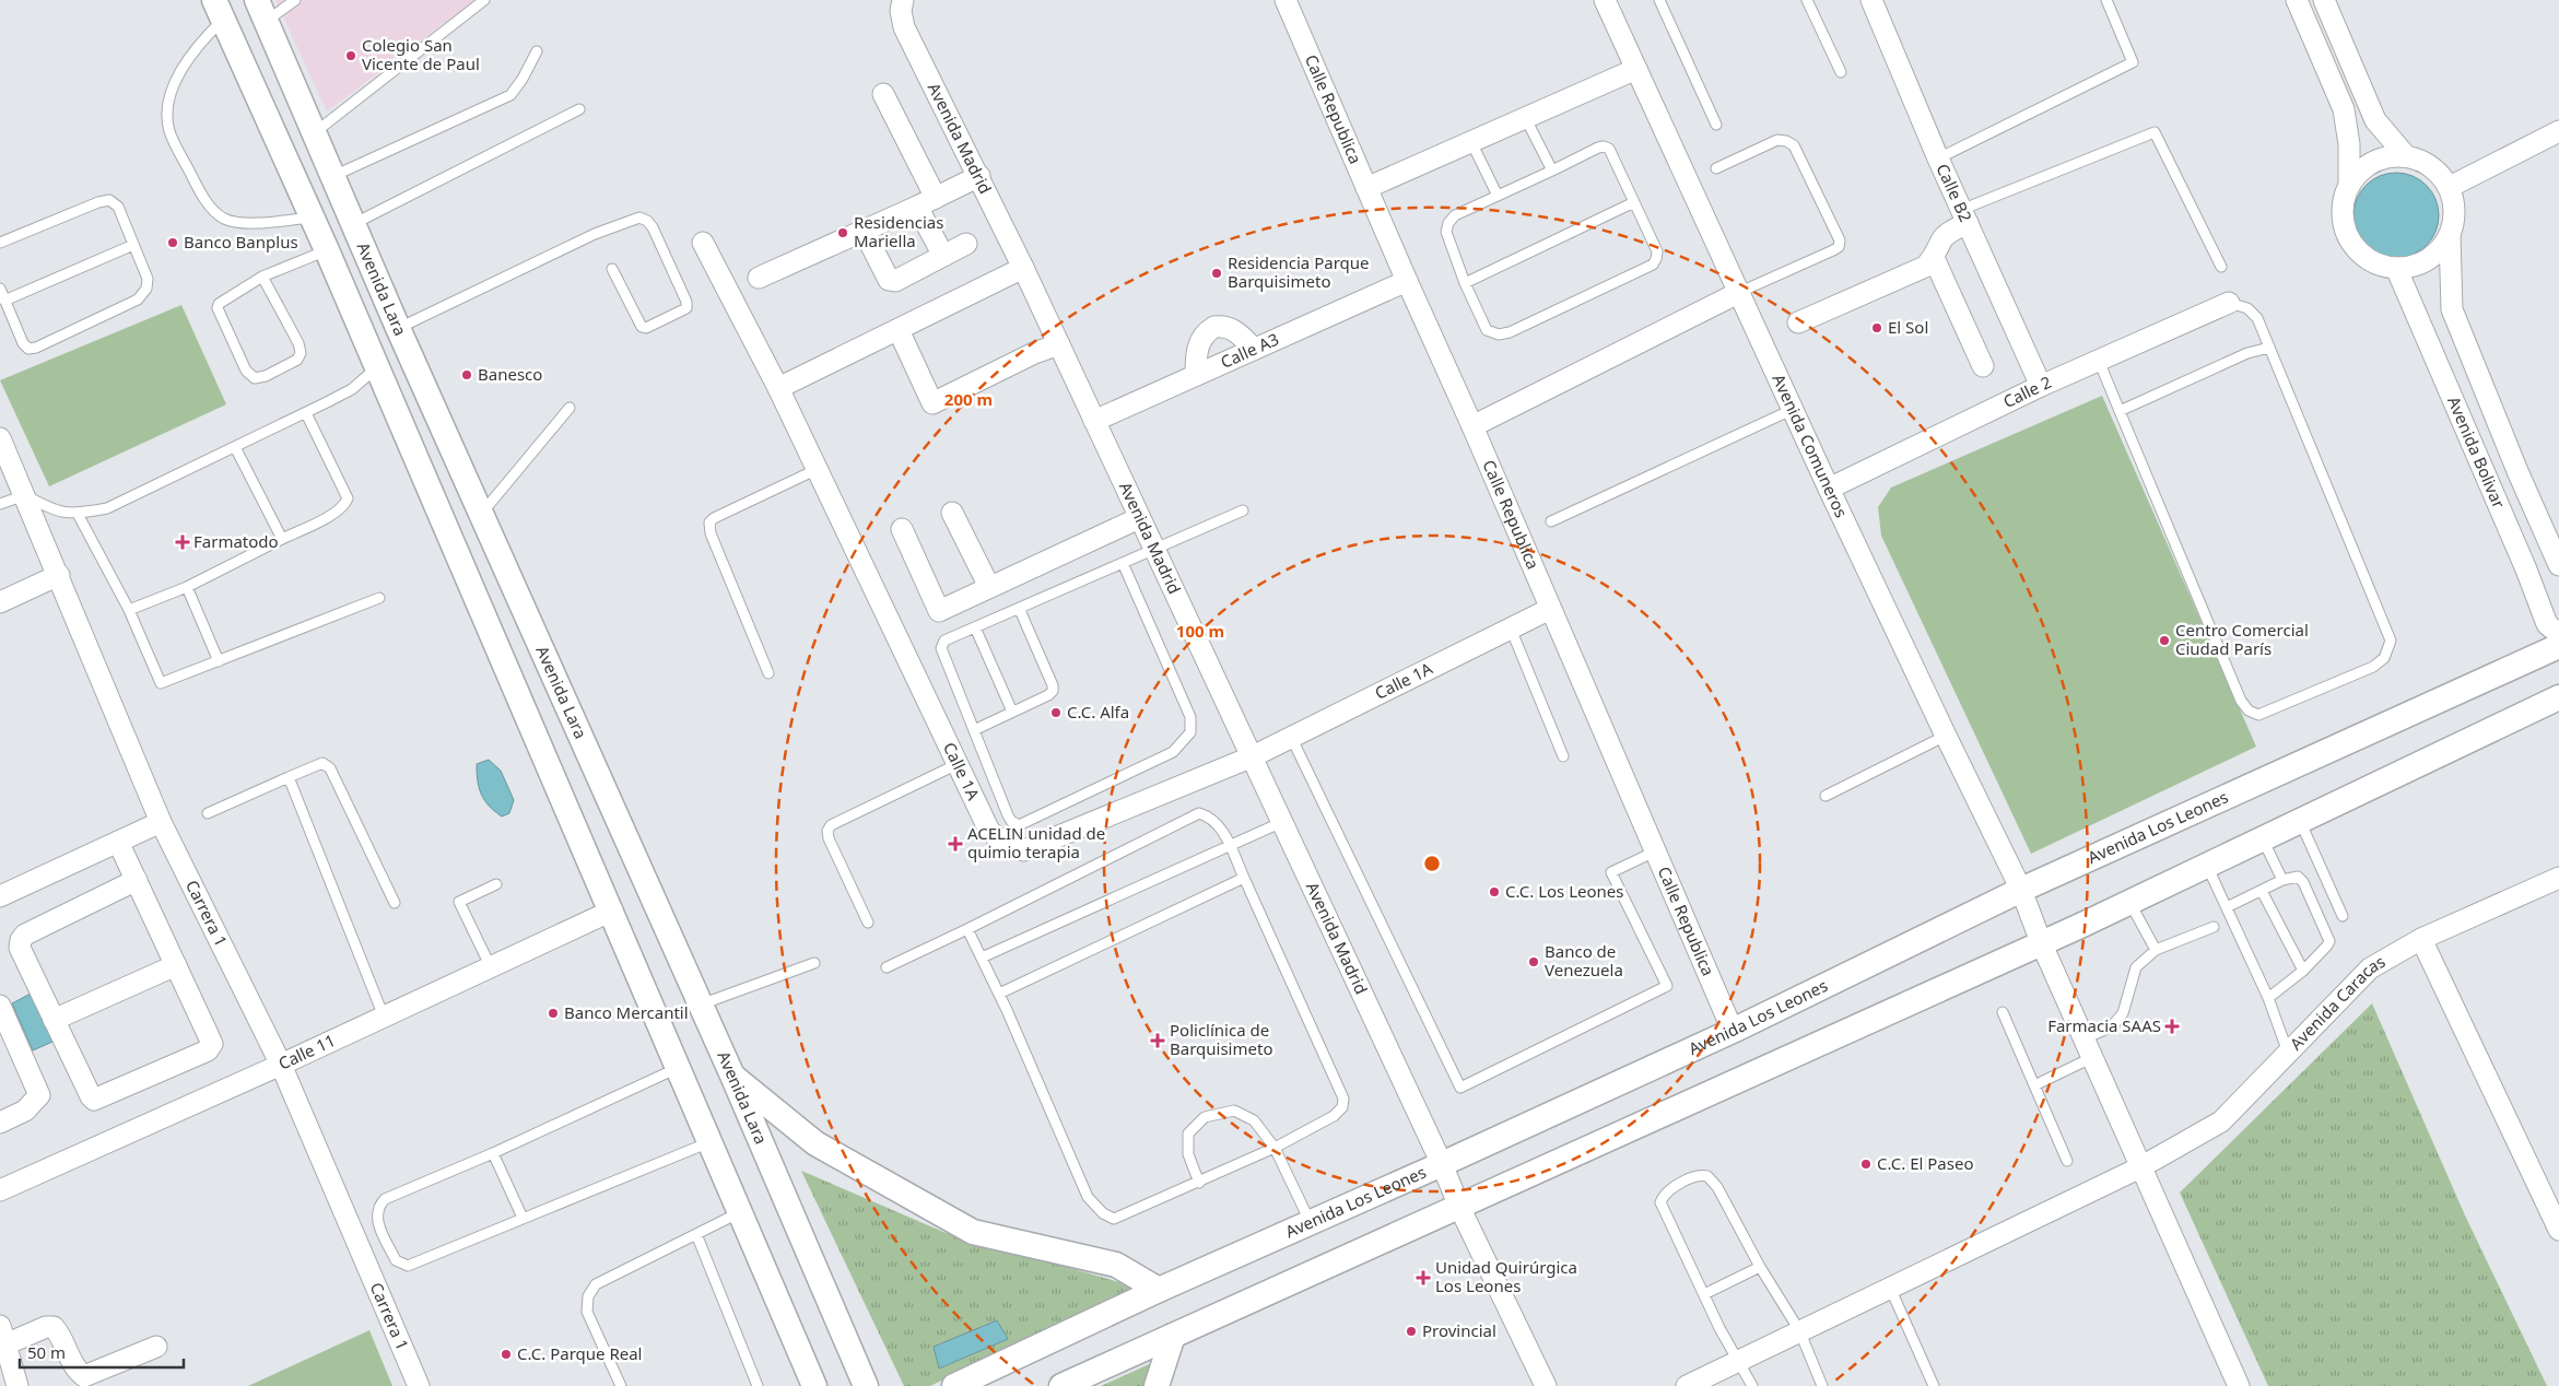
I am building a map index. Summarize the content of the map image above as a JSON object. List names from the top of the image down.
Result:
{
  "streets": {
    "street": [
      "Calle Republica",
      "Avenida Madrid",
      "Calle B2",
      "Avenida Lara",
      "Calle A3",
      "Calle 2",
      "Avenida Comuneros",
      "Avenida Bolivar",
      "Calle 1A",
      "Avenida Los Leones",
      "Carrera 1",
      "Avenida Caracas",
      "Calle 11"
    ]
  },
  "crossings": [
    ["Calle Republica", "Calle A3"],
    ["Calle Republica", "Calle 1A"],
    ["Calle Republica", "Avenida Los Leones"],
    ["Avenida Madrid", "Calle A3"],
    ["Avenida Madrid", "Calle 1A"],
    ["Avenida Madrid", "Avenida Los Leones"],
    ["Calle B2", "Calle 2"],
    ["Calle 2", "Avenida Comuneros"],
    ["Avenida Comuneros", "Avenida Los Leones"],
    ["Avenida Comuneros", "Avenida Caracas"],
    ["Carrera 1", "Calle 11"]
  ],
  "places": {
    "other": [
      "Colegio San Vicente de Paul",
      "Residencias Mariella",
      "Banco Banplus",
      "Residencia Parque Barquisimeto",
      "El Sol",
      "Banesco",
      "Centro Comercial Ciudad París",
      "C.C. Alfa",
      "C.C. Los Leones",
      "Banco de Venezuela",
      "Banco Mercantil",
      "C.C. El Paseo",
      "Provincial",
      "C.C. Parque Real"
    ],
    "health": [
      "Farmatodo",
      "ACELIN unidad de quimio terapia",
      "Farmacia SAAS",
      "Policlínica de Barquisimeto",
      "Unidad Quirúrgica Los Leones"
    ]
  },
  "scale_bar": "50 m",
  "rings": ["200 m", "100 m"]
}
